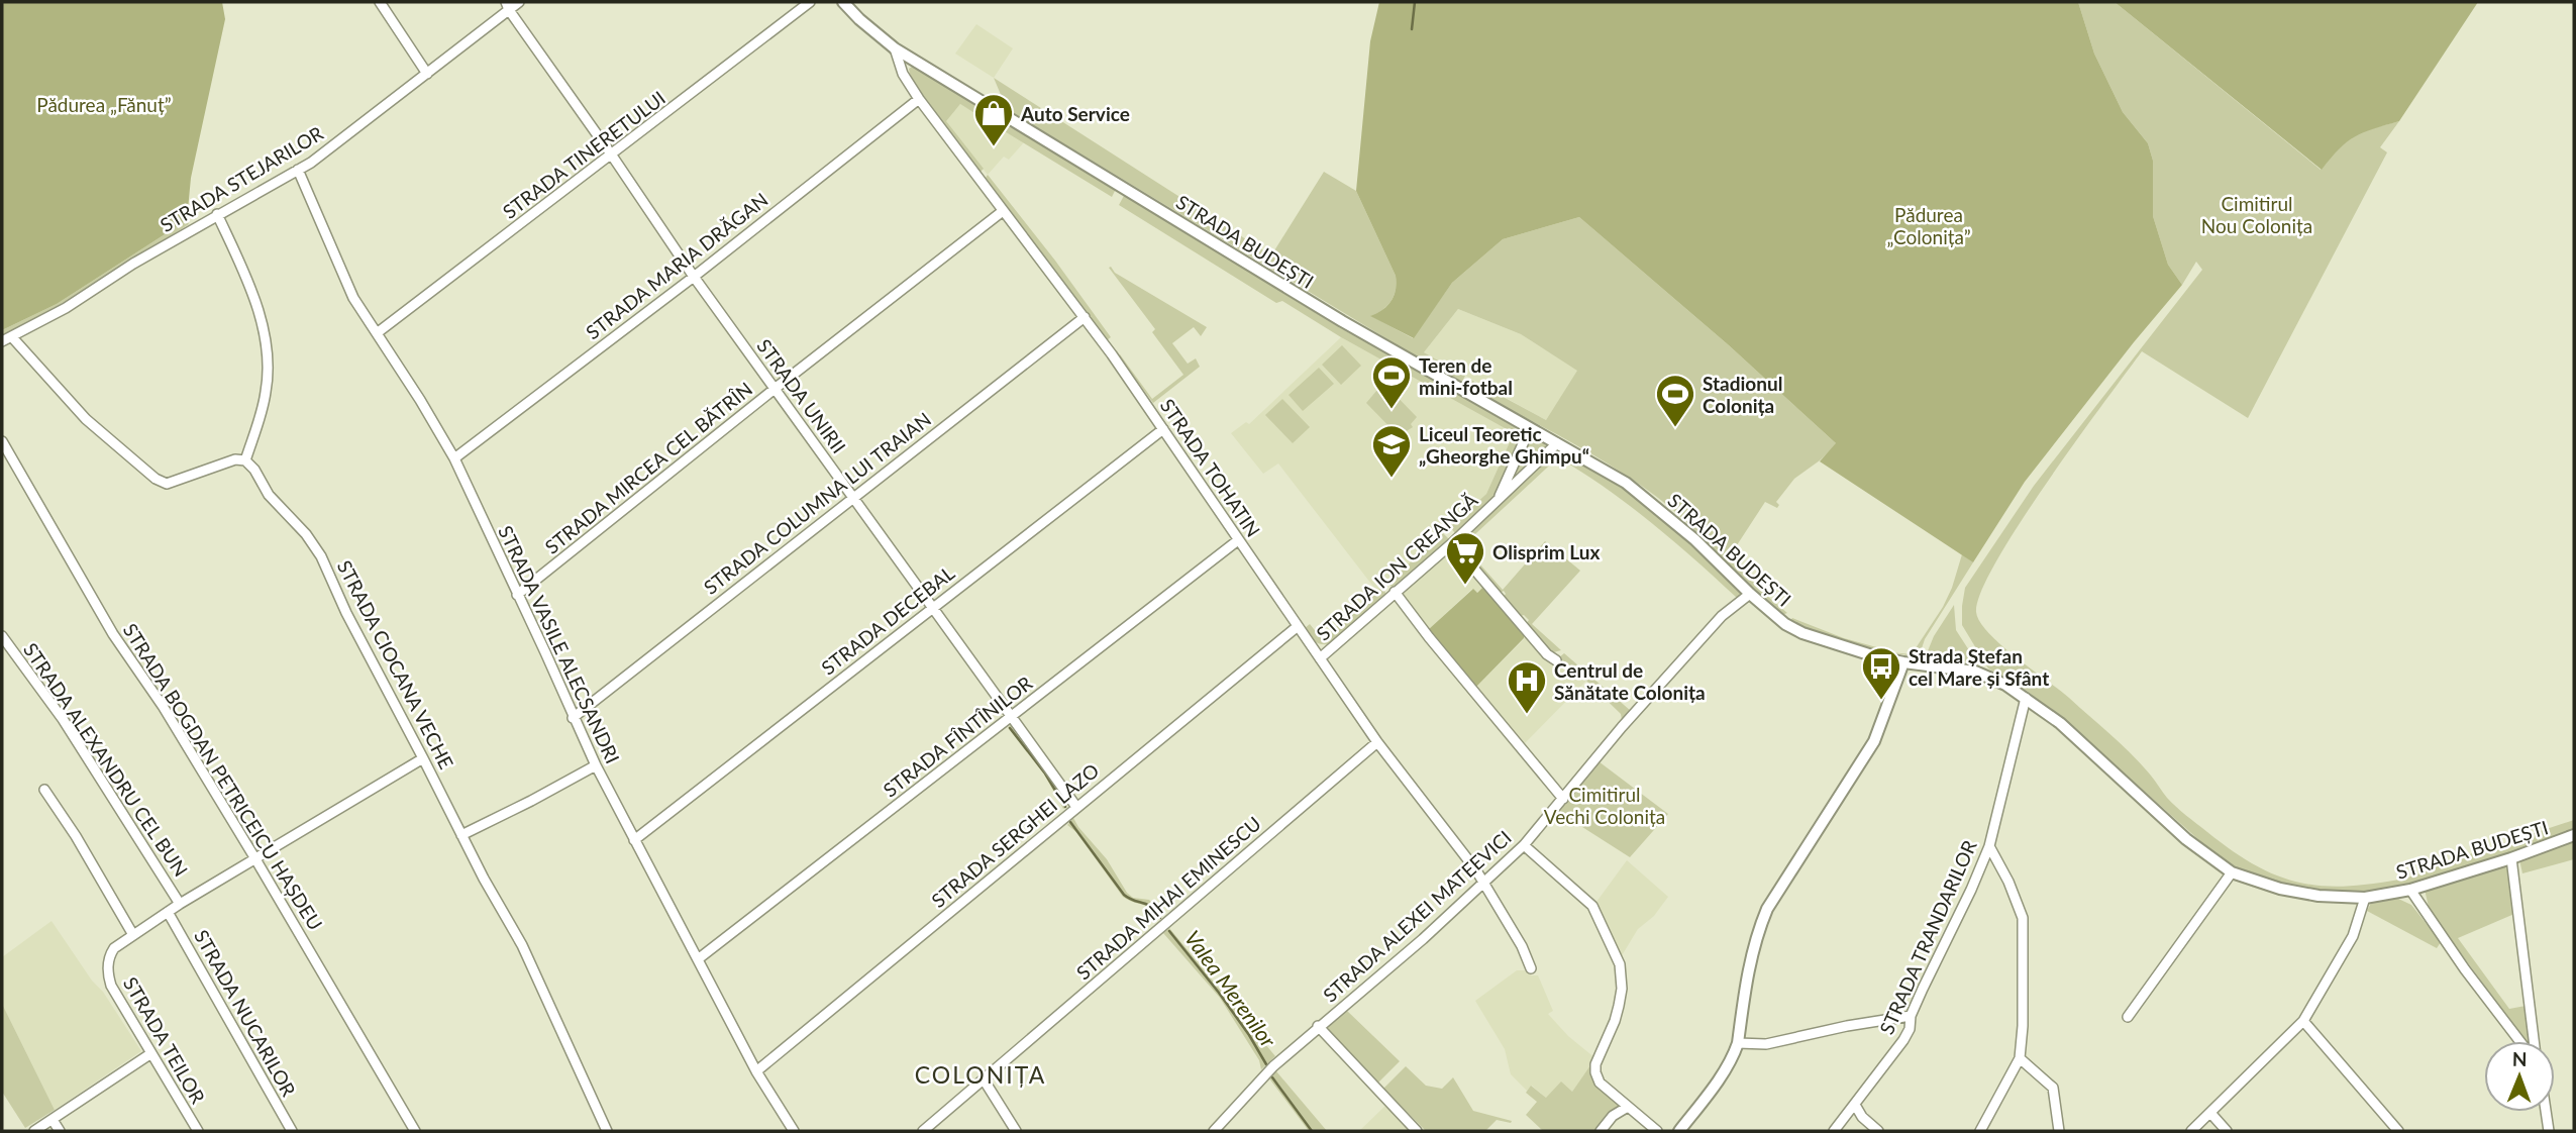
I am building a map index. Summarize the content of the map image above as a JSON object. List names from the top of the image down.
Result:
{
  "streets": {
    "street": [
      "STRADA TINERETULUI",
      "STRADA STEJARILOR",
      "STRADA BUDEȘTI",
      "STRADA MARIA DRĂGAN",
      "STRADA UNIRII",
      "STRADA MIRCEA CEL BĂTRÎN",
      "STRADA TOHATIN",
      "STRADA COLUMNA LUI TRAIAN",
      "STRADA ION CREANGĂ",
      "STRADA DECEBAL",
      "STRADA VASILE ALECSANDRI",
      "STRADA CIOCANA VECHE",
      "STRADA FÎNTÎNILOR",
      "STRADA ALEXANDRU CEL BUN",
      "STRADA BOGDAN PETRICEICU HAȘDEU",
      "STRADA SERGHEI LAZO",
      "STRADA MIHAI EMINESCU",
      "STRADA ALEXEI MATEEVICI",
      "STRADA TRANDARILOR",
      "STRADA NUCARILOR",
      "STRADA TEILOR"
    ]
  },
  "crossings": [
    ["STRADA TINERETULUI", "STRADA UNIRII"],
    ["STRADA TINERETULUI", "STRADA VASILE ALECSANDRI"],
    ["STRADA STEJARILOR", "STRADA UNIRII"],
    ["STRADA STEJARILOR", "STRADA VASILE ALECSANDRI"],
    ["STRADA BUDEȘTI", "STRADA TOHATIN"],
    ["STRADA BUDEȘTI", "STRADA ION CREANGĂ"],
    ["STRADA BUDEȘTI", "STRADA ALEXEI MATEEVICI"],
    ["STRADA BUDEȘTI", "STRADA TRANDARILOR"],
    ["STRADA MARIA DRĂGAN", "STRADA UNIRII"],
    ["STRADA MARIA DRĂGAN", "STRADA TOHATIN"],
    ["STRADA MARIA DRĂGAN", "STRADA VASILE ALECSANDRI"],
    ["STRADA UNIRII", "STRADA MIRCEA CEL BĂTRÎN"],
    ["STRADA UNIRII", "STRADA COLUMNA LUI TRAIAN"],
    ["STRADA UNIRII", "STRADA DECEBAL"],
    ["STRADA UNIRII", "STRADA FÎNTÎNILOR"],
    ["STRADA UNIRII", "STRADA SERGHEI LAZO"],
    ["STRADA MIRCEA CEL BĂTRÎN", "STRADA TOHATIN"],
    ["STRADA MIRCEA CEL BĂTRÎN", "STRADA VASILE ALECSANDRI"],
    ["STRADA TOHATIN", "STRADA COLUMNA LUI TRAIAN"],
    ["STRADA TOHATIN", "STRADA ION CREANGĂ"],
    ["STRADA TOHATIN", "STRADA DECEBAL"],
    ["STRADA TOHATIN", "STRADA FÎNTÎNILOR"],
    ["STRADA TOHATIN", "STRADA SERGHEI LAZO"],
    ["STRADA TOHATIN", "STRADA MIHAI EMINESCU"],
    ["STRADA TOHATIN", "STRADA ALEXEI MATEEVICI"],
    ["STRADA COLUMNA LUI TRAIAN", "STRADA VASILE ALECSANDRI"],
    ["STRADA DECEBAL", "STRADA VASILE ALECSANDRI"],
    ["STRADA VASILE ALECSANDRI", "STRADA FÎNTÎNILOR"],
    ["STRADA VASILE ALECSANDRI", "STRADA SERGHEI LAZO"]
  ],
  "districts": ["COLONIȚA"],
  "water": ["Valea Merenilor"],
  "parks": [
    "Pădurea „Fănuț”",
    "Cimitirul Nou Colonița",
    "Pădurea „Colonița”",
    "Cimitirul Vechi Colonița"
  ],
  "places": {
    "shop": ["Auto Service"],
    "sports": ["Teren de mini-fotbal", "Stadionul Colonița"],
    "school or university": ["Liceul Teoretic „Gheorghe Ghimpu“"],
    "supermarket": ["Olisprim Lux"],
    "bus stop": ["Strada Ștefan cel Mare și Sfânt"],
    "hospital": ["Centrul de Sănătate Colonița"]
  },
  "north": "top"
}
